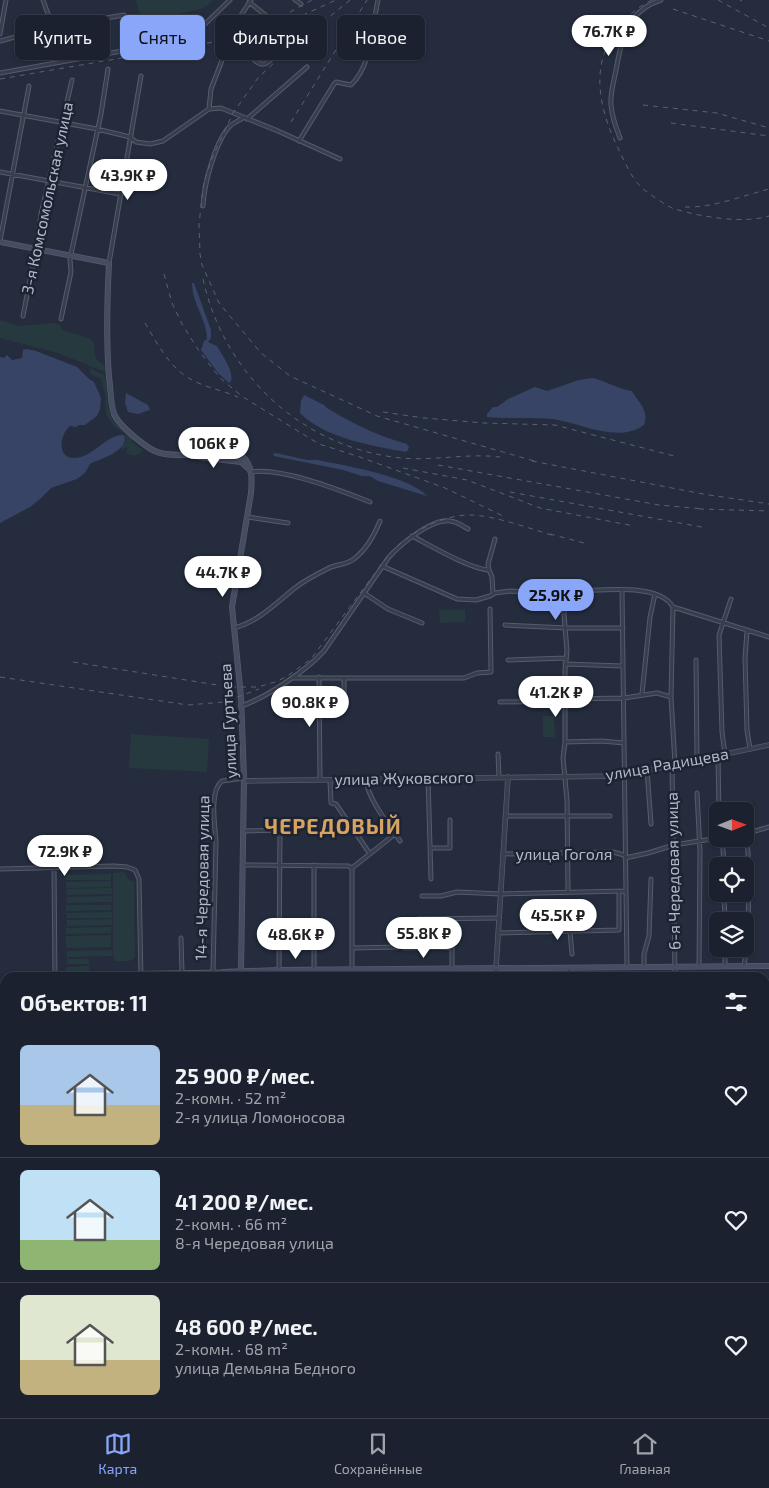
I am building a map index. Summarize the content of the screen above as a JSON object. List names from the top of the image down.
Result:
{
  "streets": {
    "main road": ["улица Гуртьева"],
    "street": [
      "3-я Комсомольская улица",
      "улица Радищева",
      "улица Жуковского",
      "улица Гоголя",
      "6-я Чередовая улица",
      "14-я Чередовая улица"
    ]
  },
  "crossings": [
    ["улица Гуртьева", "улица Жуковского"],
    ["улица Радищева", "улица Жуковского"],
    ["улица Радищева", "6-я Чередовая улица"],
    ["улица Жуковского", "14-я Чередовая улица"],
    ["улица Гоголя", "6-я Чередовая улица"]
  ],
  "districts": ["ЧЕРЕДОВЫЙ"],
  "north": "right",
  "page": {
    "price": [
      "76.7K ₽",
      "43.9K ₽",
      "106K ₽",
      "44.7K ₽",
      "25.9K ₽",
      "41.2K ₽",
      "90.8K ₽",
      "72.9K ₽",
      "45.5K ₽",
      "55.8K ₽",
      "48.6K ₽"
    ],
    "chip": [
      "Купить",
      "Снять",
      "Фильтры",
      "Новое"
    ],
    "heading": "Объектов: 11",
    "list": [
      {
        "name": "25 900 ₽/мес.",
        "note": "2-комн. · 52 m² · 2-я улица Ломоносова"
      },
      {
        "name": "41 200 ₽/мес.",
        "note": "2-комн. · 66 m² · 8-я Чередовая улица"
      },
      {
        "name": "48 600 ₽/мес.",
        "note": "2-комн. · 68 m² · улица Демьяна Бедного"
      }
    ],
    "tabs": ["Карта", "Сохранённые", "Главная"]
  }
}
